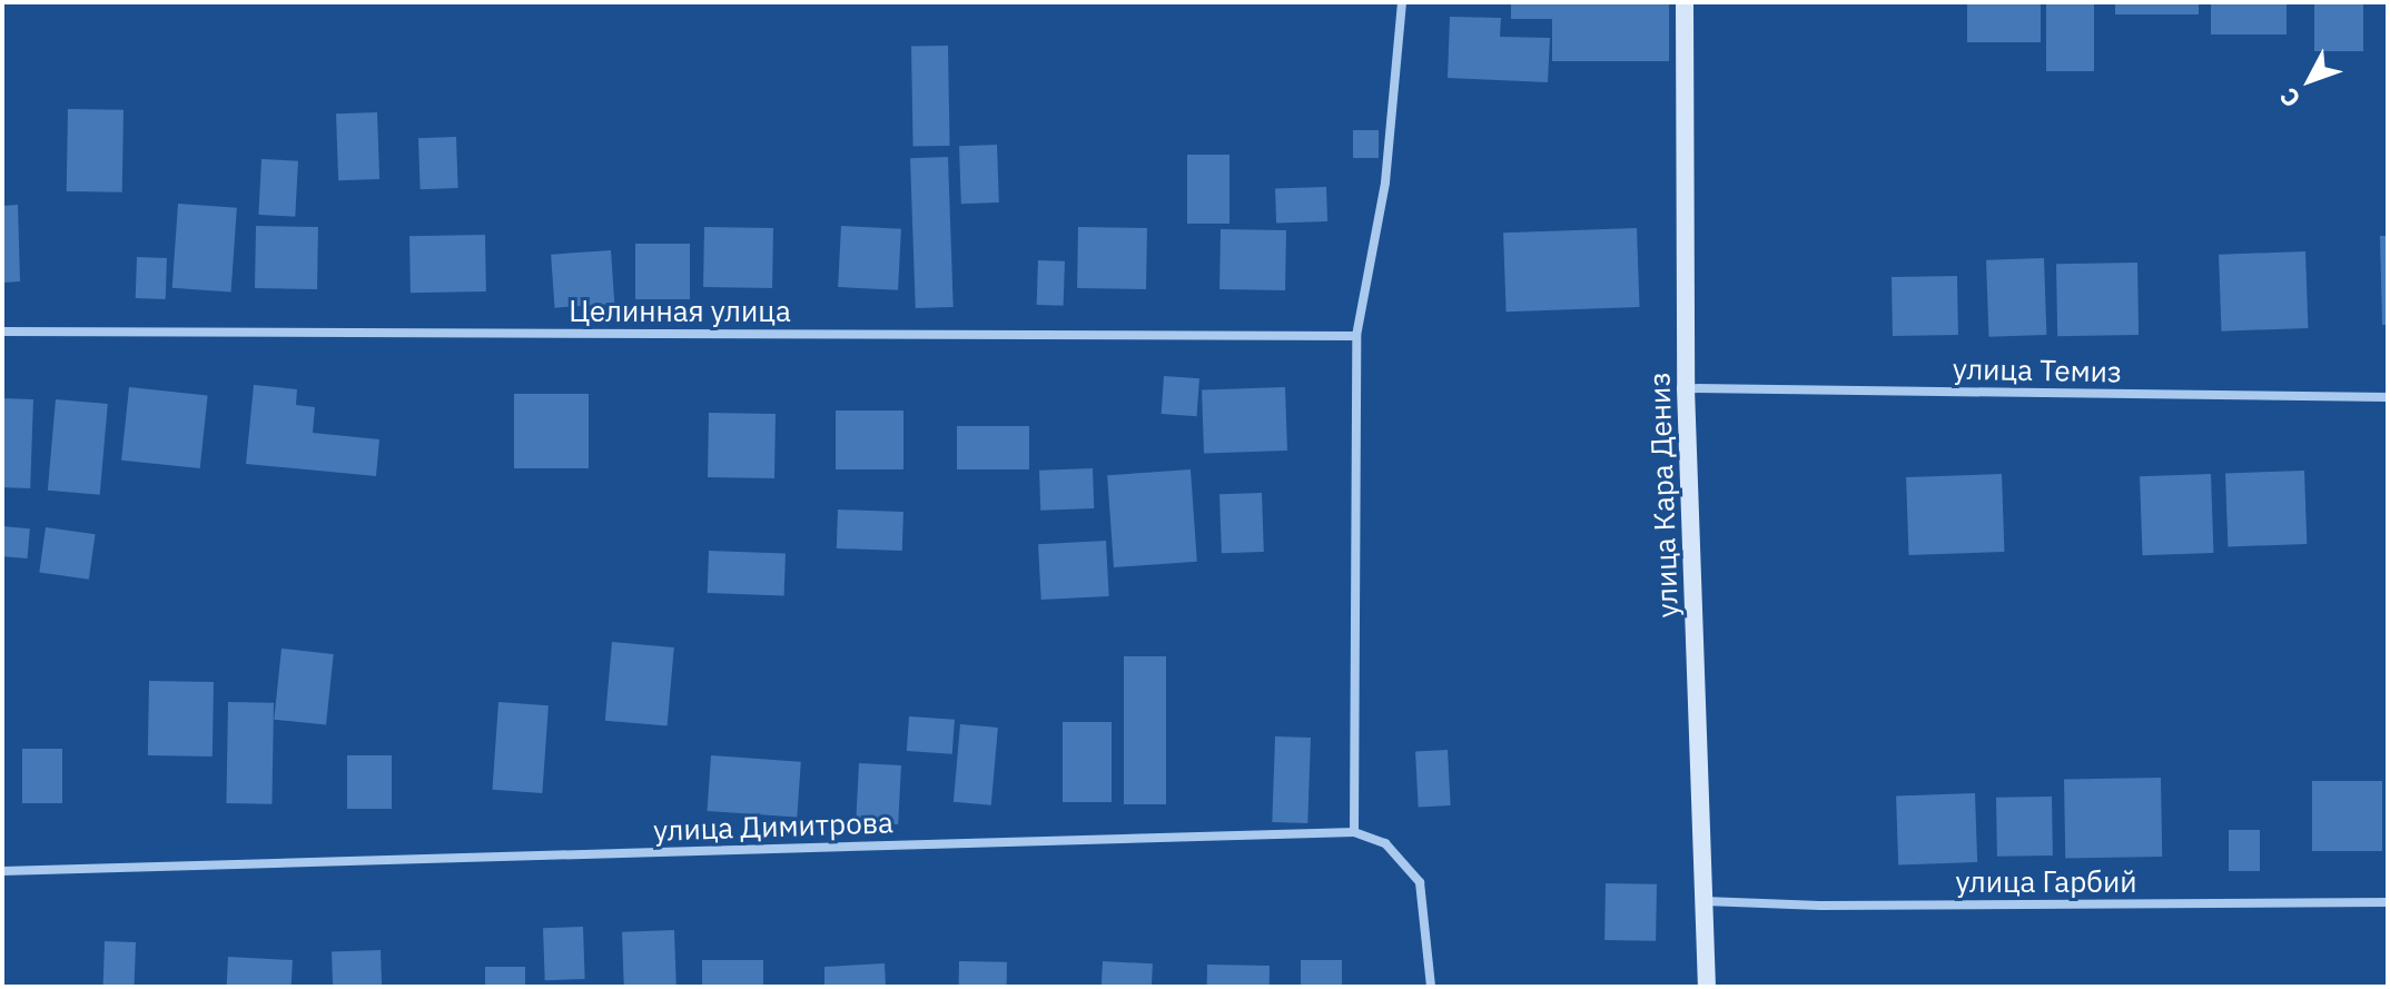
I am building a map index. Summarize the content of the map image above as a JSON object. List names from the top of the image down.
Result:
{
  "streets": {
    "main road": ["улица Кара Дениз"],
    "street": [
      "Целинная улица",
      "улица Темиз",
      "улица Димитрова",
      "улица Гарбий"
    ]
  },
  "crossings": [
    ["улица Темиз", "улица Кара Дениз"],
    ["улица Кара Дениз", "улица Гарбий"]
  ],
  "north": "bottom left"
}
